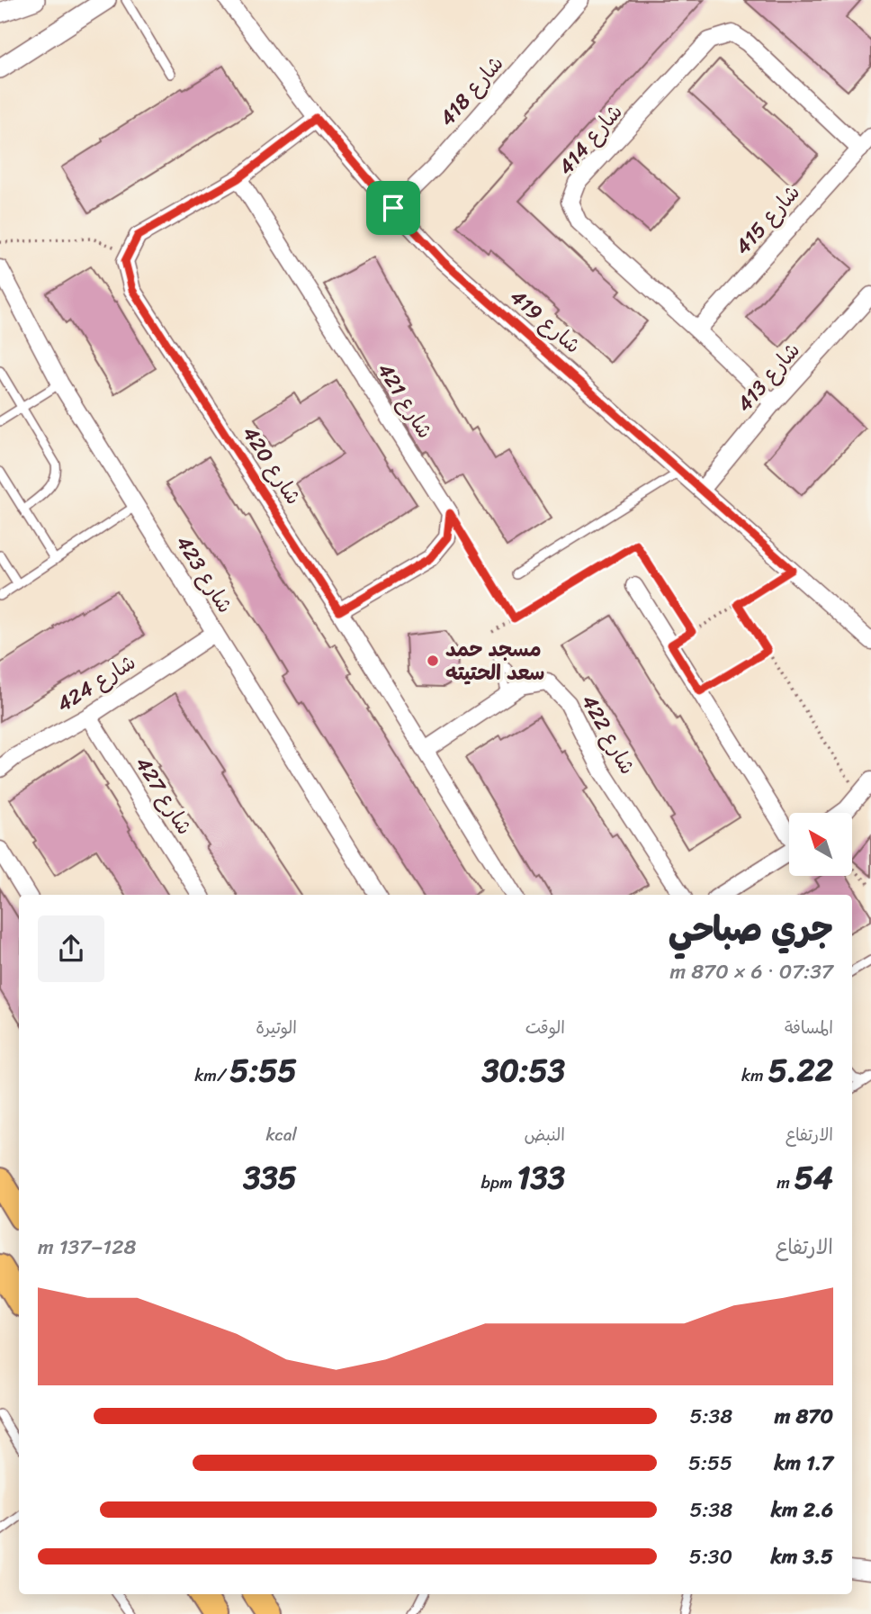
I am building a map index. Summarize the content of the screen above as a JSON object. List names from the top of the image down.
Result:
{
  "streets": {
    "street": [
      "شارع 418",
      "شارع 414",
      "شارع 415",
      "شارع 419",
      "شارع 413",
      "شارع 421",
      "شارع 420",
      "شارع 423",
      "شارع 424",
      "شارع 422",
      "شارع 427"
    ]
  },
  "crossings": [
    ["شارع 418", "شارع 419"],
    ["شارع 414", "شارع 415"],
    ["شارع 414", "شارع 413"],
    ["شارع 419", "شارع 413"],
    ["شارع 423", "شارع 424"],
    ["شارع 424", "شارع 427"]
  ],
  "places": ["مسجد حمد سعد الحتيته"],
  "north": "top left",
  "page": {
    "heading": ["جري صباحي", "07:37 · 6 × 870 m"],
    "stats": [
      ["المسافة", "5.22 km"],
      ["الوقت", "30:53"],
      ["الوتيرة", "5:55 /km"],
      ["الارتفاع", "54 m"],
      ["النبض", "133 bpm"],
      ["kcal", "335"]
    ],
    "chart": ["الارتفاع", "128–137 m"],
    "list": [
      {
        "name": "870 m",
        "note": "5:38"
      },
      {
        "name": "1.7 km",
        "note": "5:55"
      },
      {
        "name": "2.6 km",
        "note": "5:38"
      },
      {
        "name": "3.5 km",
        "note": "5:30"
      }
    ]
  }
}
